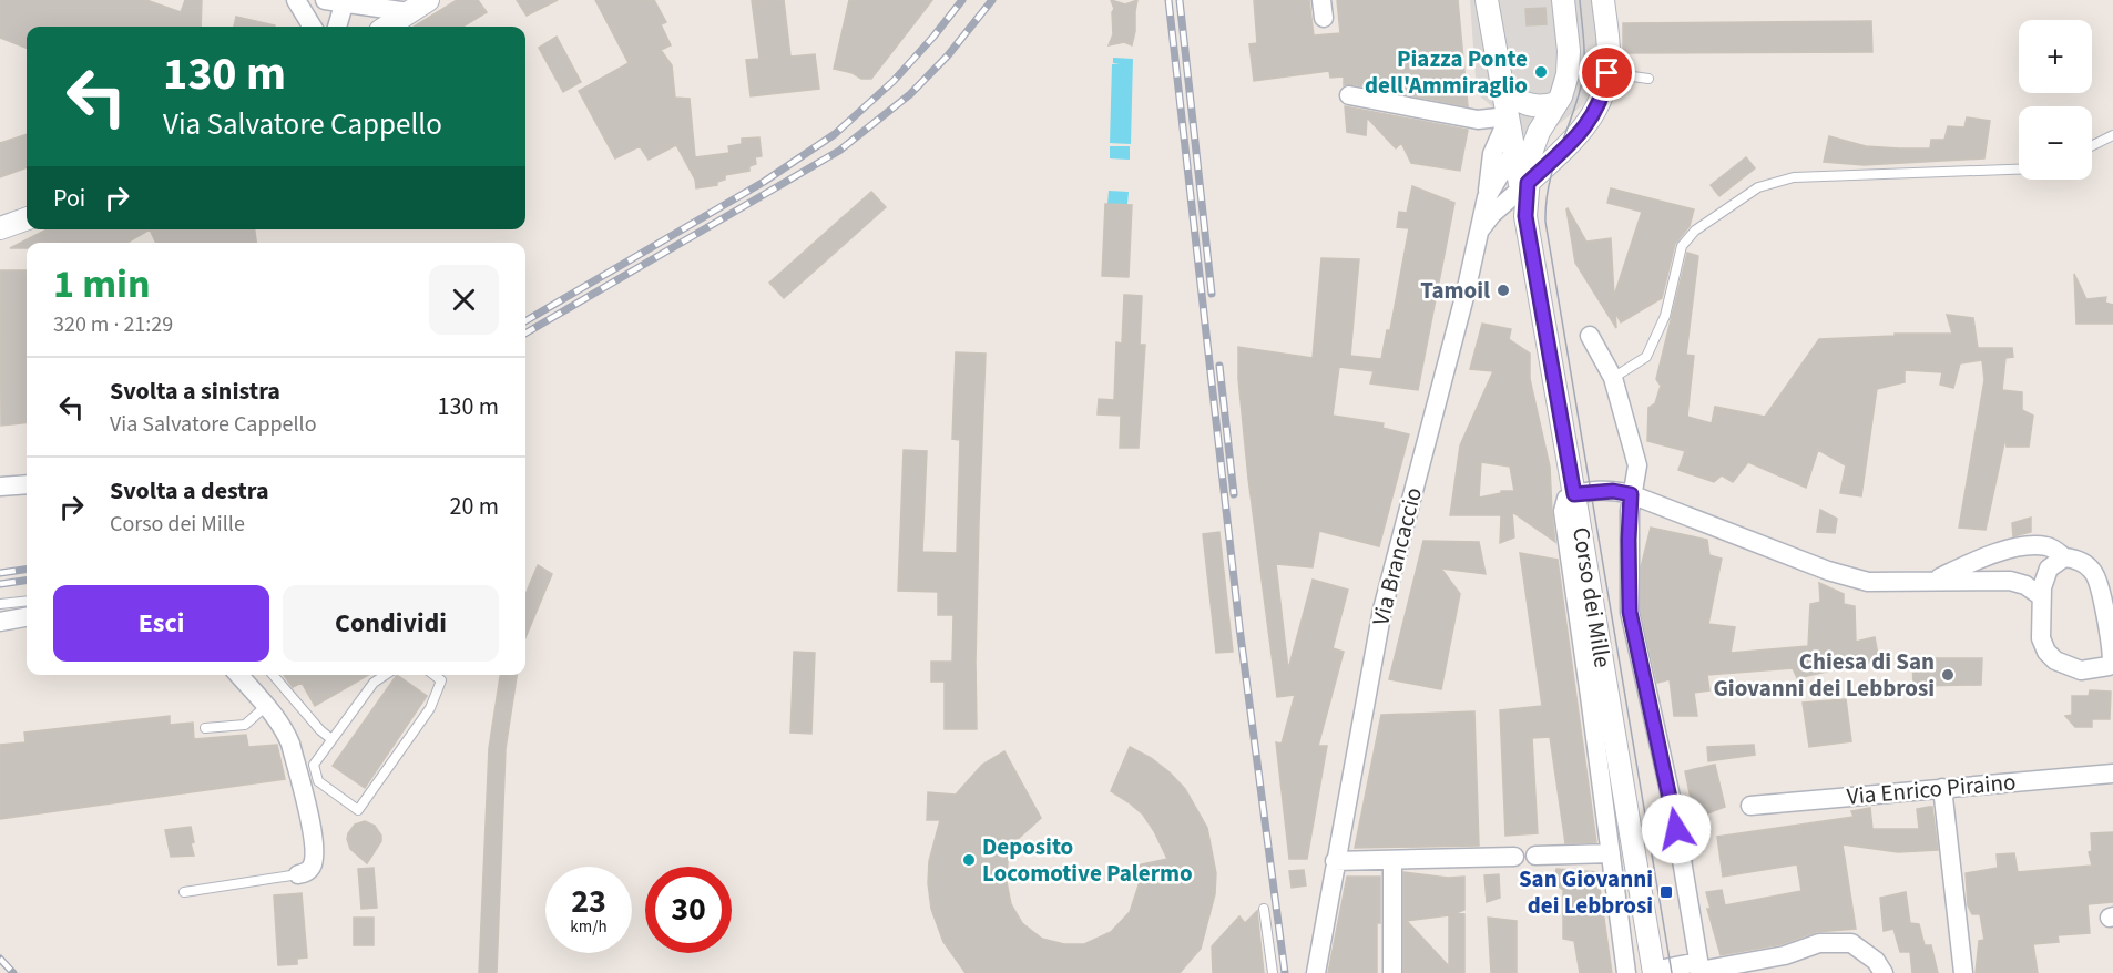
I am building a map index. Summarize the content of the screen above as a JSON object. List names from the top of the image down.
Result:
{
  "streets": {
    "street": ["Via Brancaccio", "Corso dei Mille", "Via Enrico Piraino"]
  },
  "places": {
    "other": [
      "Piazza Ponte dell'Ammiraglio",
      "Tamoil",
      "Chiesa di San Giovanni dei Lebbrosi",
      "Deposito Locomotive Palermo"
    ],
    "transit": ["San Giovanni dei Lebbrosi"]
  },
  "page": {
    "map_buttons": ["+", "−"],
    "turn": ["130 m", "Via Salvatore Cappello"],
    "then": "Poi",
    "heading": ["1 min", "320 m · 21:29"],
    "list": [
      {
        "name": "Svolta a sinistra",
        "note": "Via Salvatore Cappello",
        "value": "130 m"
      },
      {
        "name": "Svolta a destra",
        "note": "Corso dei Mille",
        "value": "20 m"
      }
    ],
    "buttons": ["Esci", "Condividi"],
    "speed": "23 km/h",
    "limit": "30"
  }
}
